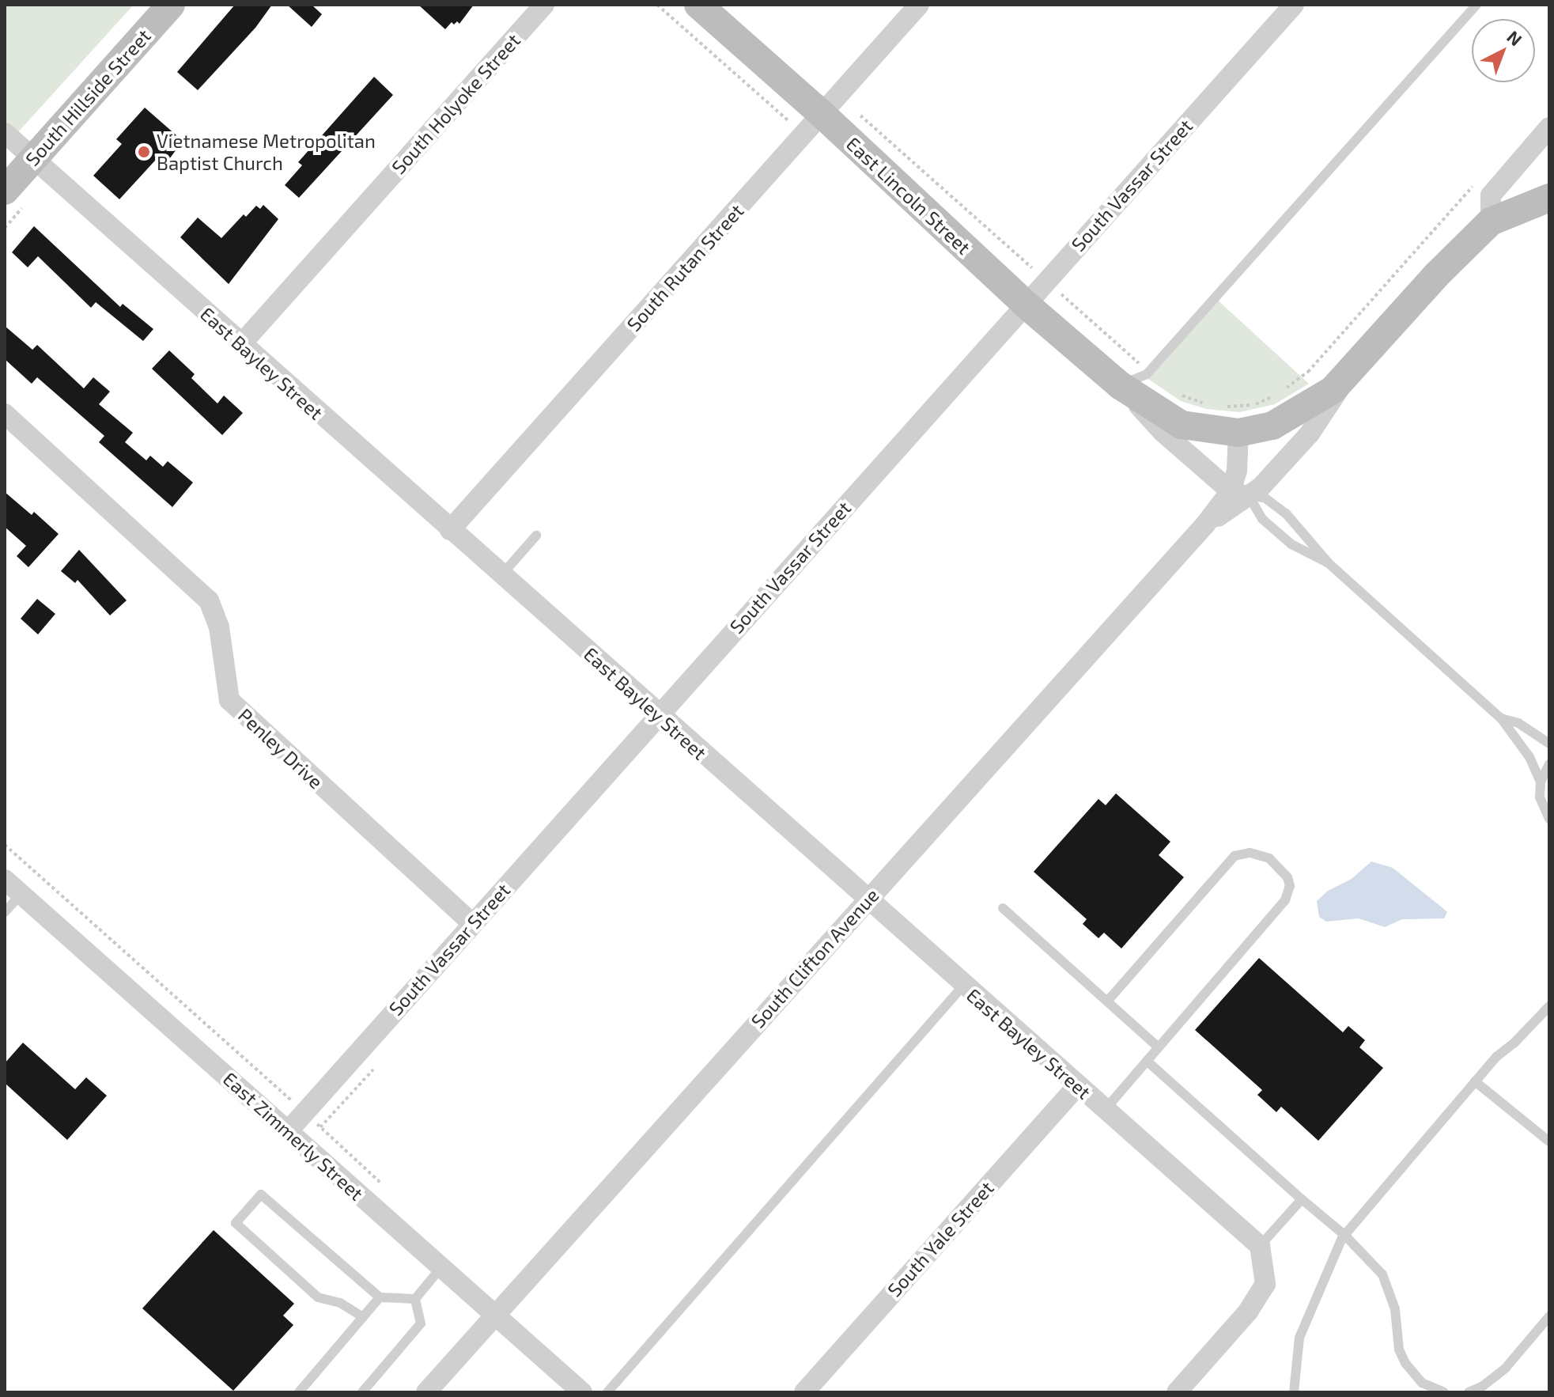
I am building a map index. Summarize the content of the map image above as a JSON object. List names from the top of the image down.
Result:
{
  "streets": {
    "street": [
      "South Hillside Street",
      "South Holyoke Street",
      "South Vassar Street",
      "East Lincoln Street",
      "South Rutan Street",
      "East Bayley Street",
      "Penley Drive",
      "South Clifton Avenue",
      "East Zimmerly Street",
      "South Yale Street"
    ]
  },
  "crossings": [
    ["South Hillside Street", "East Bayley Street"],
    ["South Holyoke Street", "East Bayley Street"],
    ["South Vassar Street", "East Lincoln Street"],
    ["South Vassar Street", "East Bayley Street"],
    ["South Vassar Street", "Penley Drive"],
    ["South Vassar Street", "East Zimmerly Street"],
    ["East Lincoln Street", "South Rutan Street"],
    ["East Lincoln Street", "South Clifton Avenue"],
    ["South Rutan Street", "East Bayley Street"],
    ["East Bayley Street", "South Clifton Avenue"],
    ["East Bayley Street", "South Yale Street"],
    ["South Clifton Avenue", "East Zimmerly Street"]
  ],
  "places": ["Vietnamese Metropolitan Baptist Church"],
  "north": "top right"
}
